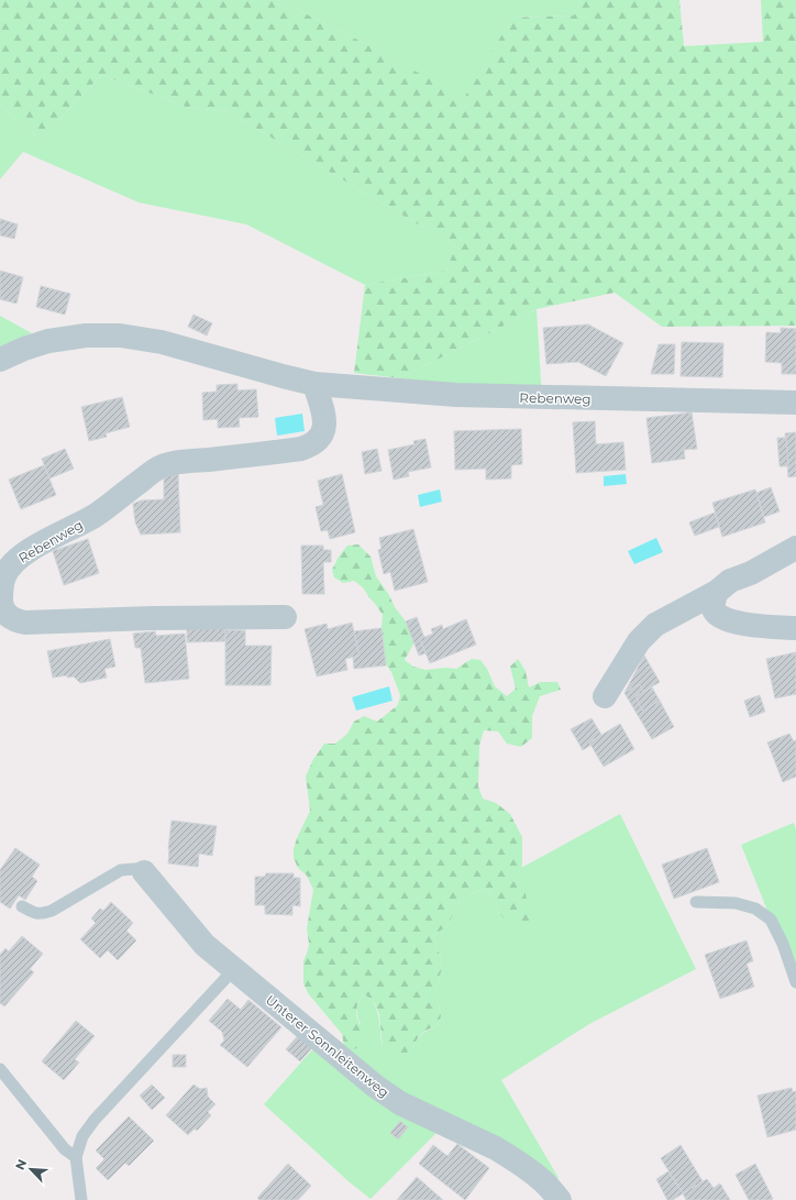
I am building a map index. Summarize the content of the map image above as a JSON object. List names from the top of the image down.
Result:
{
  "streets": {
    "street": ["Rebenweg", "Unterer Sonnleitenweg"]
  },
  "north": "top left"
}
